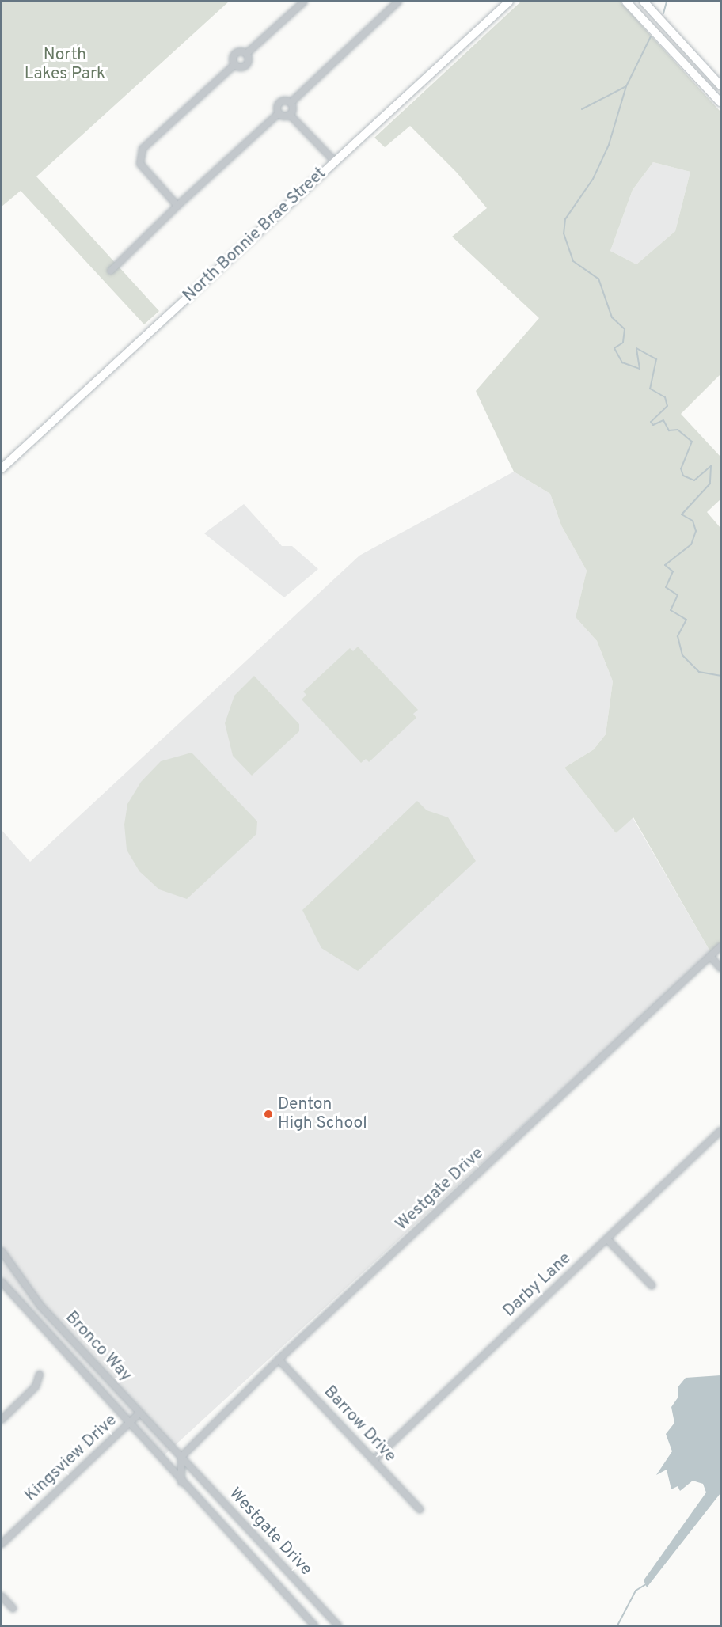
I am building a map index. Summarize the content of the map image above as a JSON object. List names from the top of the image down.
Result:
{
  "streets": {
    "main road": ["North Bonnie Brae Street"],
    "street": [
      "Westgate Drive",
      "Darby Lane",
      "Bronco Way",
      "Barrow Drive",
      "Kingsview Drive"
    ]
  },
  "crossings": [
    ["Westgate Drive", "Bronco Way"],
    ["Westgate Drive", "Barrow Drive"],
    ["Darby Lane", "Barrow Drive"],
    ["Bronco Way", "Kingsview Drive"]
  ],
  "parks": ["North Lakes Park"],
  "places": ["Denton High School"]
}
